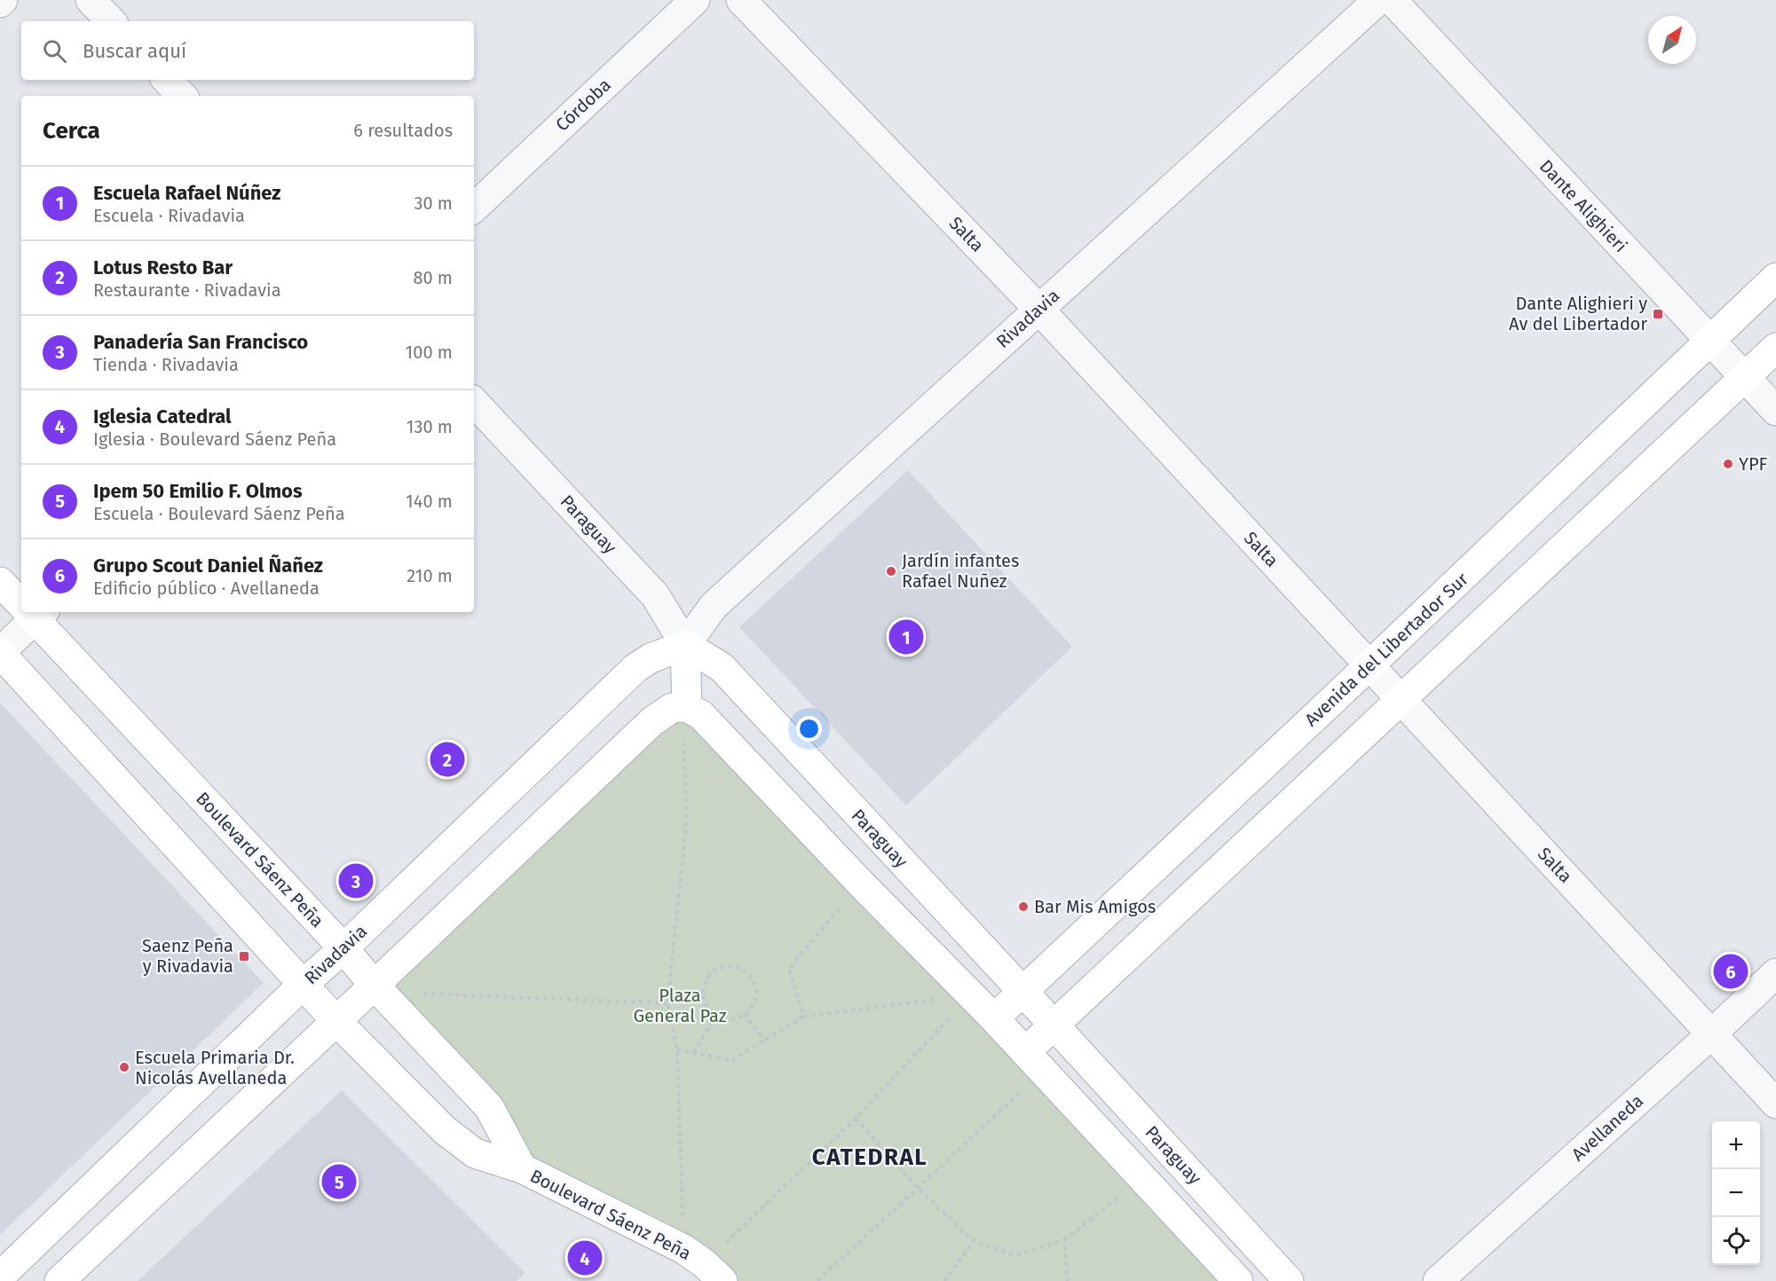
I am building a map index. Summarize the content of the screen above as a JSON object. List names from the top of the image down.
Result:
{
  "streets": {
    "main road": [
      "Rivadavia",
      "Paraguay",
      "Avenida del Libertador Sur",
      "Boulevard Sáenz Peña"
    ],
    "street": [
      "Córdoba",
      "Dante Alighieri",
      "Salta",
      "Avellaneda"
    ]
  },
  "crossings": [
    ["Dante Alighieri", "Avenida del Libertador Sur"],
    ["Salta", "Rivadavia"],
    ["Salta", "Avenida del Libertador Sur"],
    ["Salta", "Avellaneda"],
    ["Rivadavia", "Paraguay"],
    ["Rivadavia", "Boulevard Sáenz Peña"],
    ["Paraguay", "Avenida del Libertador Sur"]
  ],
  "districts": ["CATEDRAL"],
  "parks": ["Plaza General Paz"],
  "places": {
    "transit": ["Dante Alighieri y Av del Libertador", "Saenz Peña y Rivadavia"],
    "other": [
      "YPF",
      "Jardín infantes Rafael Nuñez",
      "Bar Mis Amigos",
      "Escuela Primaria Dr. Nicolás Avellaneda"
    ]
  },
  "north": "top right",
  "page": {
    "search": "Buscar aquí",
    "heading": ["Cerca", "6 resultados"],
    "list": [
      {
        "mark": "1",
        "name": "Escuela Rafael Núñez",
        "note": "Escuela · Rivadavia",
        "value": "30 m"
      },
      {
        "mark": "2",
        "name": "Lotus Resto Bar",
        "note": "Restaurante · Rivadavia",
        "value": "80 m"
      },
      {
        "mark": "3",
        "name": "Panadería San Francisco",
        "note": "Tienda · Rivadavia",
        "value": "100 m"
      },
      {
        "mark": "4",
        "name": "Iglesia Catedral",
        "note": "Iglesia · Boulevard Sáenz Peña",
        "value": "130 m"
      },
      {
        "mark": "5",
        "name": "Ipem 50 Emilio F. Olmos",
        "note": "Escuela · Boulevard Sáenz Peña",
        "value": "140 m"
      },
      {
        "mark": "6",
        "name": "Grupo Scout Daniel Ñañez",
        "note": "Edificio público · Avellaneda",
        "value": "210 m"
      }
    ],
    "pins": [
      "1",
      "2",
      "3",
      "6",
      "5",
      "4"
    ],
    "map_buttons": ["+", "−"]
  }
}
